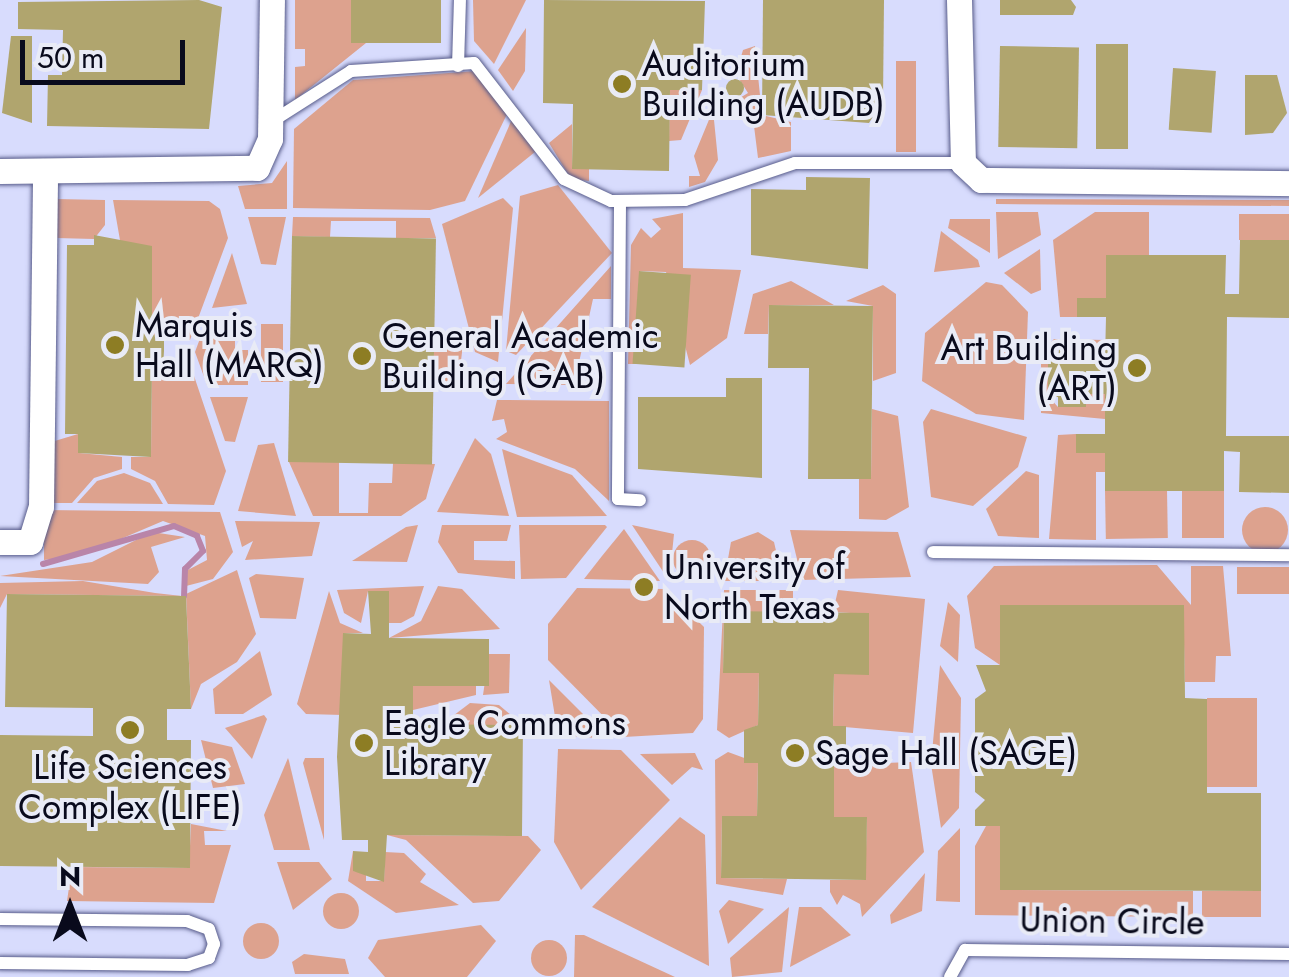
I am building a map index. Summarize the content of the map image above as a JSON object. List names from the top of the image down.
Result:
{
  "streets": {
    "lane": ["Union Circle"]
  },
  "places": [
    "Auditorium Building (AUDB)",
    "Marquis Hall (MARQ)",
    "General Academic Building (GAB)",
    "Art Building (ART)",
    "University of North Texas",
    "Life Sciences Complex (LIFE)",
    "Eagle Commons Library",
    "Sage Hall (SAGE)"
  ],
  "scale_bar": "50 m",
  "north": "top"
}
